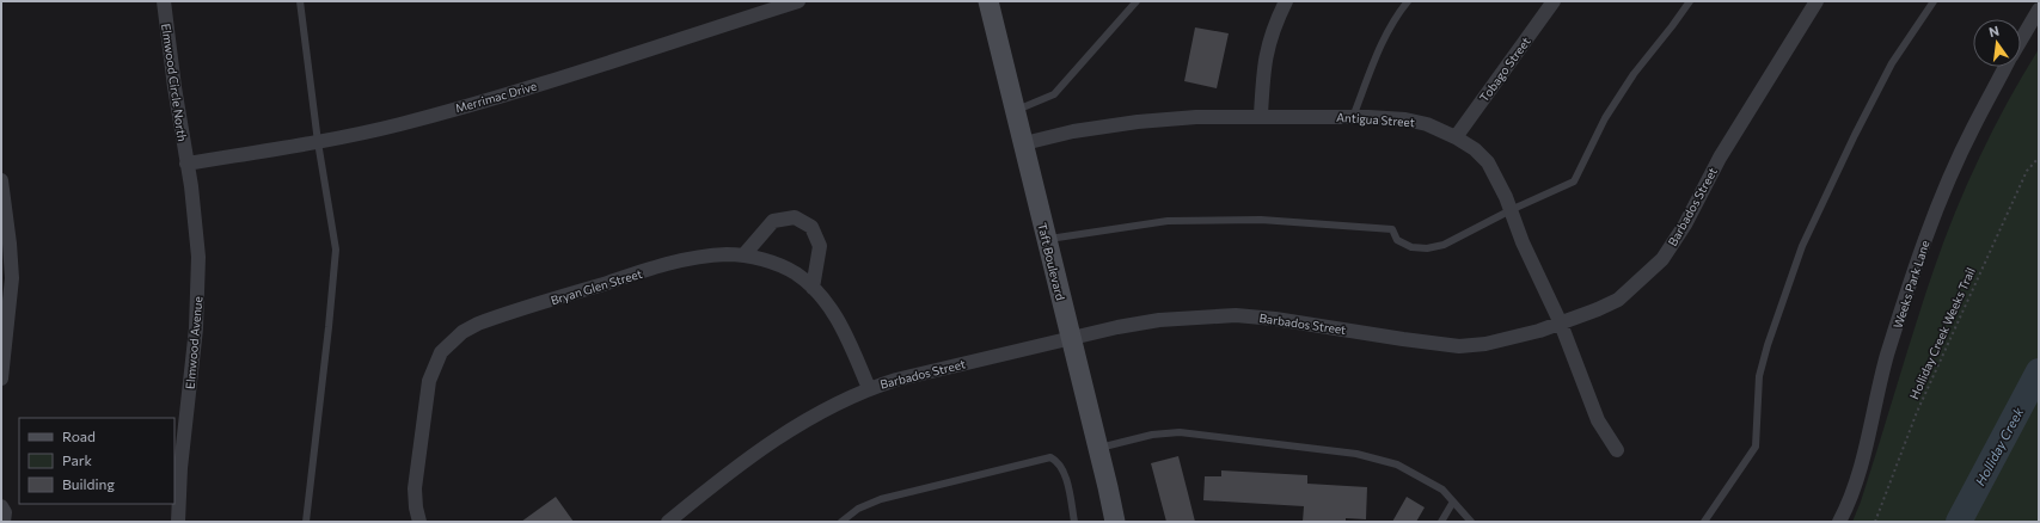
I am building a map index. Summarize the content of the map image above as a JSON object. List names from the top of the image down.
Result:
{
  "streets": {
    "street": [
      "Tobago Street",
      "Elmwood Circle North",
      "Merrimac Drive",
      "Antigua Street",
      "Barbados Street",
      "Taft Boulevard",
      "Weeks Park Lane",
      "Bryan Glen Street",
      "Elmwood Avenue"
    ],
    "path": ["Holliday Creek Weeks Trail"]
  },
  "crossings": [
    ["Tobago Street", "Antigua Street"],
    ["Elmwood Circle North", "Merrimac Drive"],
    ["Elmwood Circle North", "Elmwood Avenue"],
    ["Merrimac Drive", "Elmwood Avenue"],
    ["Antigua Street", "Barbados Street"],
    ["Antigua Street", "Taft Boulevard"],
    ["Barbados Street", "Taft Boulevard"],
    ["Barbados Street", "Bryan Glen Street"]
  ],
  "water": ["Holliday Creek"],
  "legend": ["Road", "Park", "Building"],
  "north": "top"
}
